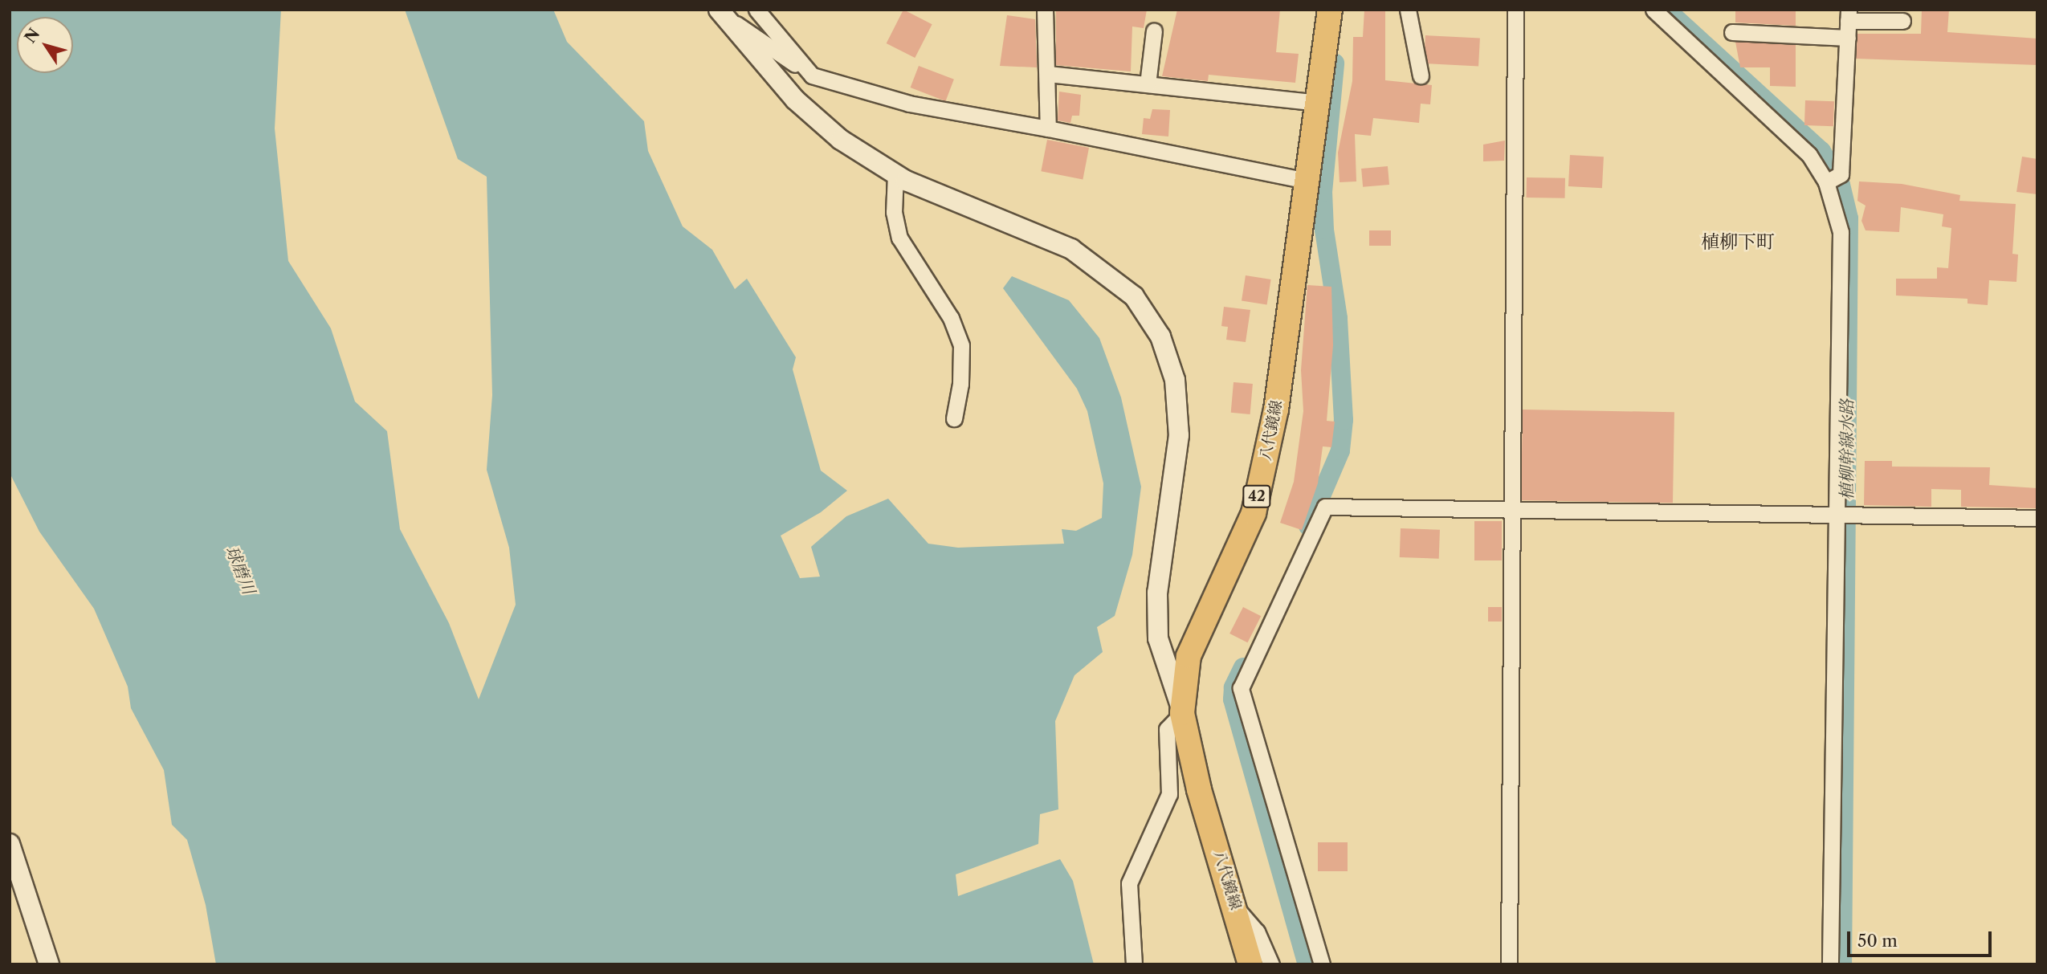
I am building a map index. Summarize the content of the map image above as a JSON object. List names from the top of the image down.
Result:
{
  "streets": {
    "main road": ["八代鏡線", "42"]
  },
  "districts": ["植柳下町"],
  "water": ["植柳幹線水路", "球磨川"],
  "scale_bar": "50 m",
  "north": "top left"
}
